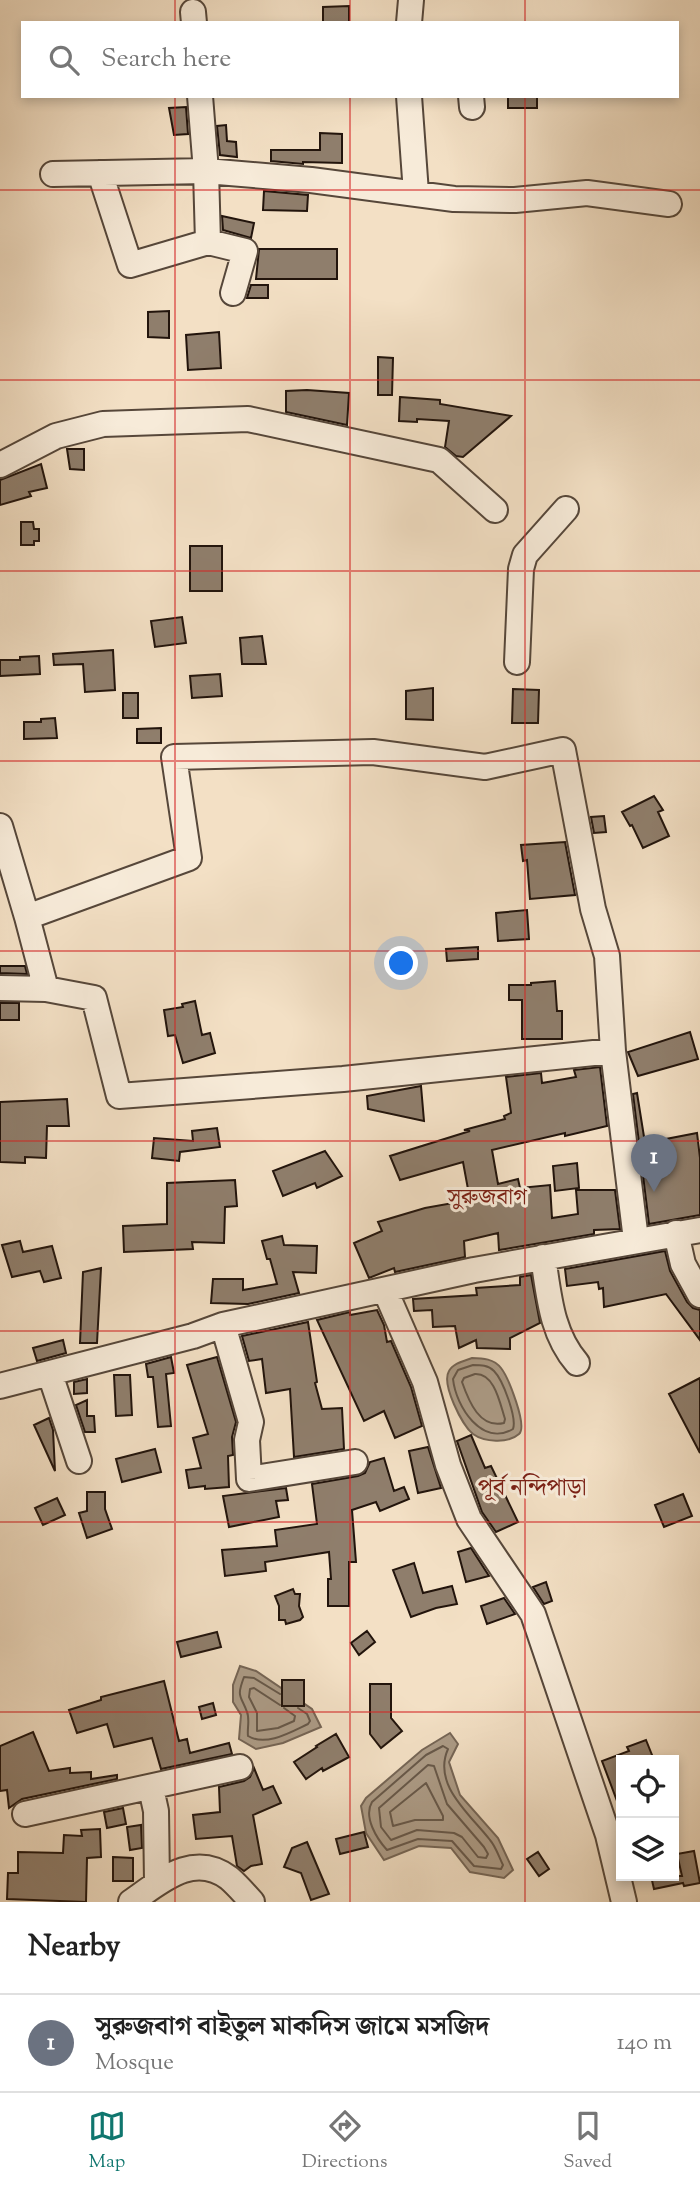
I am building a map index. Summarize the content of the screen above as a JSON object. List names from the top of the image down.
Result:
{
  "districts": ["সুরুজবাগ", "পূর্ব নন্দিপাড়া"],
  "page": {
    "search": "Search here",
    "pins": "1",
    "heading": "Nearby",
    "list": [
      {
        "mark": "1",
        "name": "সুরুজবাগ বাইতুল মাকদিস জামে মসজিদ",
        "note": "Mosque",
        "value": "140 m"
      }
    ],
    "nav": ["Map", "Directions", "Saved"]
  }
}
